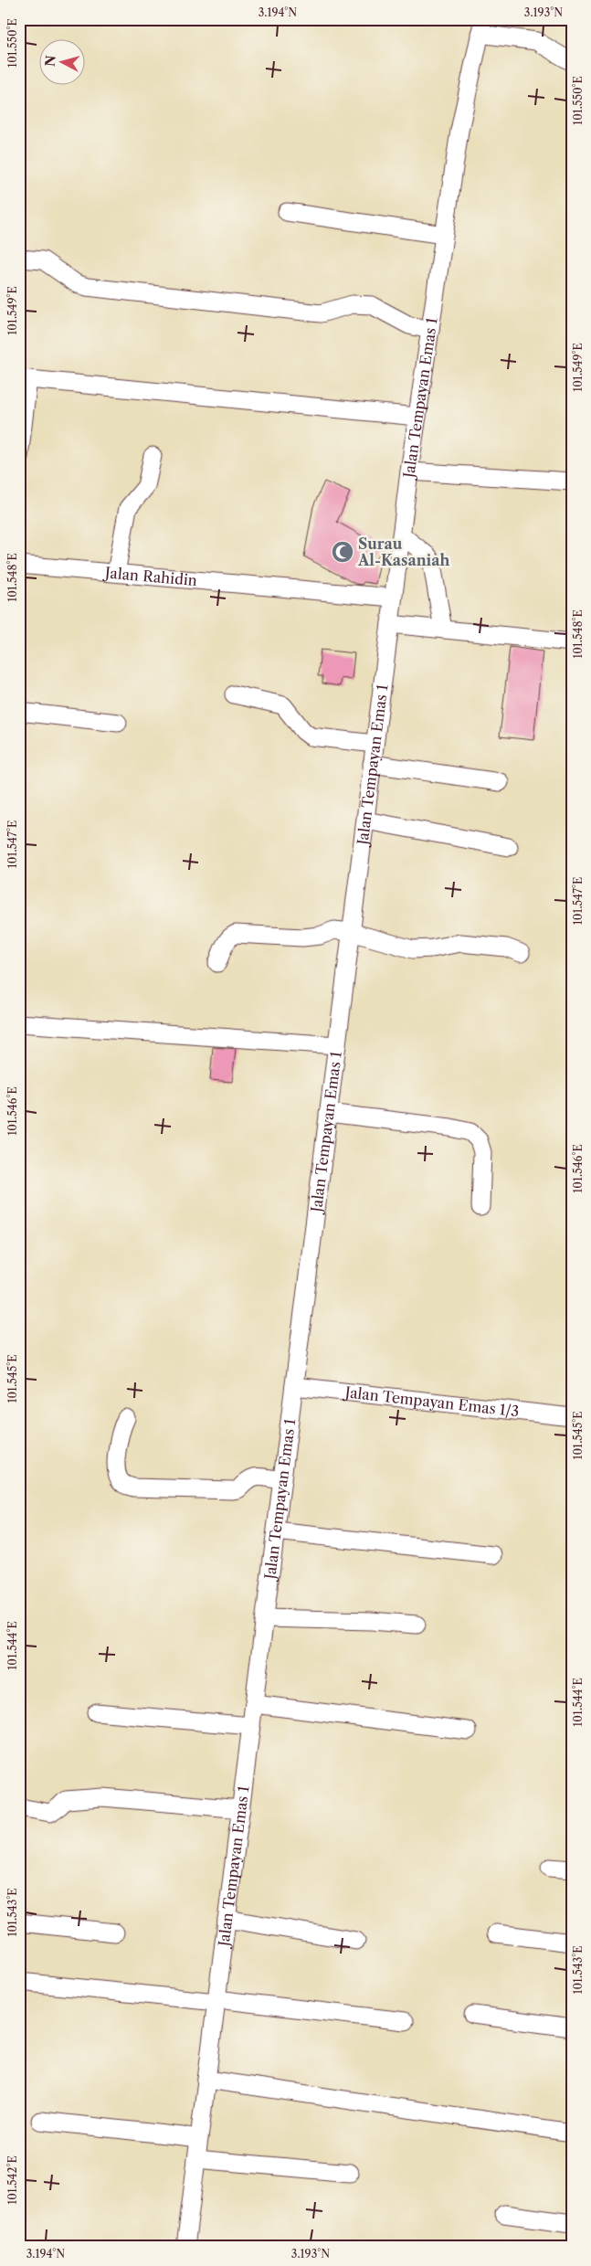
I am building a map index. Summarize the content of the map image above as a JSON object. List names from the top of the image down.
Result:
{
  "streets": {
    "street": ["Jalan Tempayan Emas 1", "Jalan Rahidin", "Jalan Tempayan Emas 1/3"]
  },
  "crossings": [
    ["Jalan Tempayan Emas 1", "Jalan Rahidin"],
    ["Jalan Tempayan Emas 1", "Jalan Tempayan Emas 1/3"]
  ],
  "places": {
    "mosque": ["Surau Al-Kasaniah"]
  },
  "north": "left",
  "coordinates": [
    "3.194°N",
    "3.193°N",
    "101.550°E",
    "101.549°E",
    "101.548°E",
    "101.547°E",
    "101.546°E",
    "101.545°E",
    "101.544°E",
    "101.543°E",
    "101.542°E"
  ]
}
